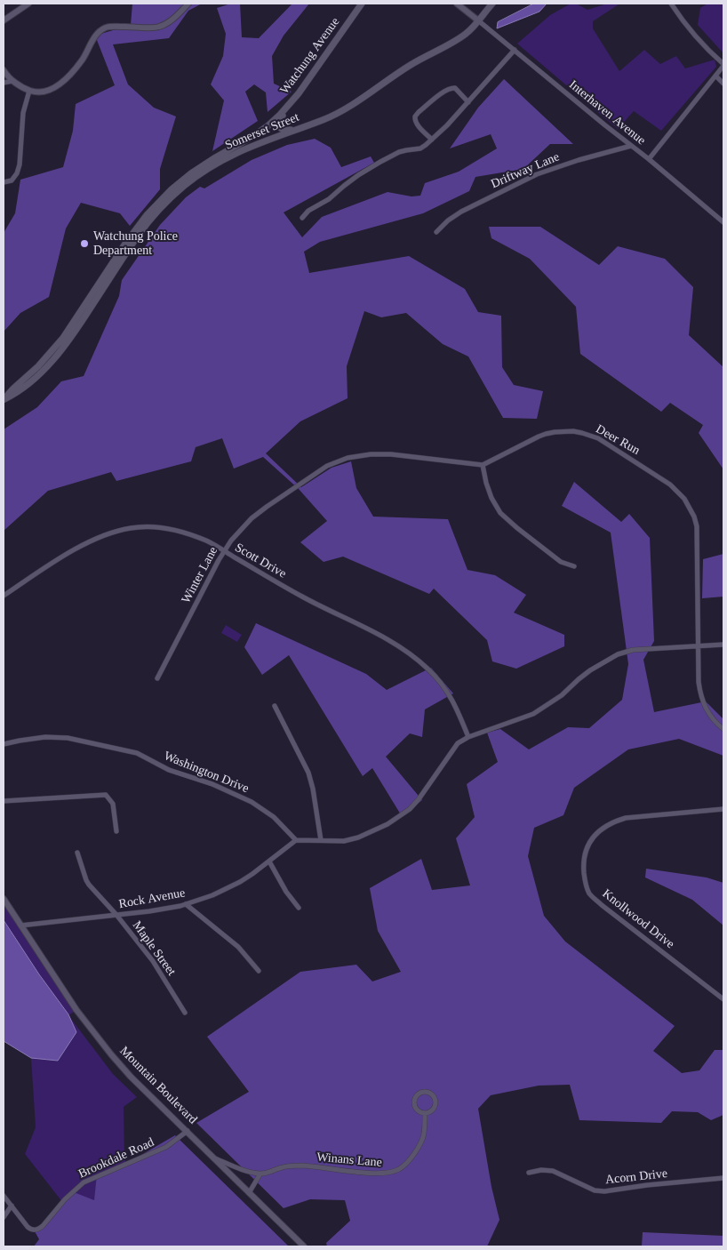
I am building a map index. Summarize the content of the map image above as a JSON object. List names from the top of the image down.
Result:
{
  "streets": {
    "main road": ["Watchung Avenue", "Somerset Street"],
    "street": [
      "Interhaven Avenue",
      "Driftway Lane",
      "Deer Run",
      "Scott Drive",
      "Winter Lane",
      "Washington Drive",
      "Rock Avenue",
      "Knollwood Drive",
      "Maple Street",
      "Mountain Boulevard",
      "Brookdale Road",
      "Winans Lane",
      "Acorn Drive"
    ]
  },
  "crossings": [
    ["Watchung Avenue", "Somerset Street"],
    ["Interhaven Avenue", "Somerset Street"],
    ["Interhaven Avenue", "Driftway Lane"],
    ["Deer Run", "Winter Lane"],
    ["Scott Drive", "Winter Lane"],
    ["Washington Drive", "Rock Avenue"],
    ["Rock Avenue", "Maple Street"],
    ["Rock Avenue", "Mountain Boulevard"],
    ["Mountain Boulevard", "Brookdale Road"]
  ],
  "places": ["Watchung Police Department"]
}
